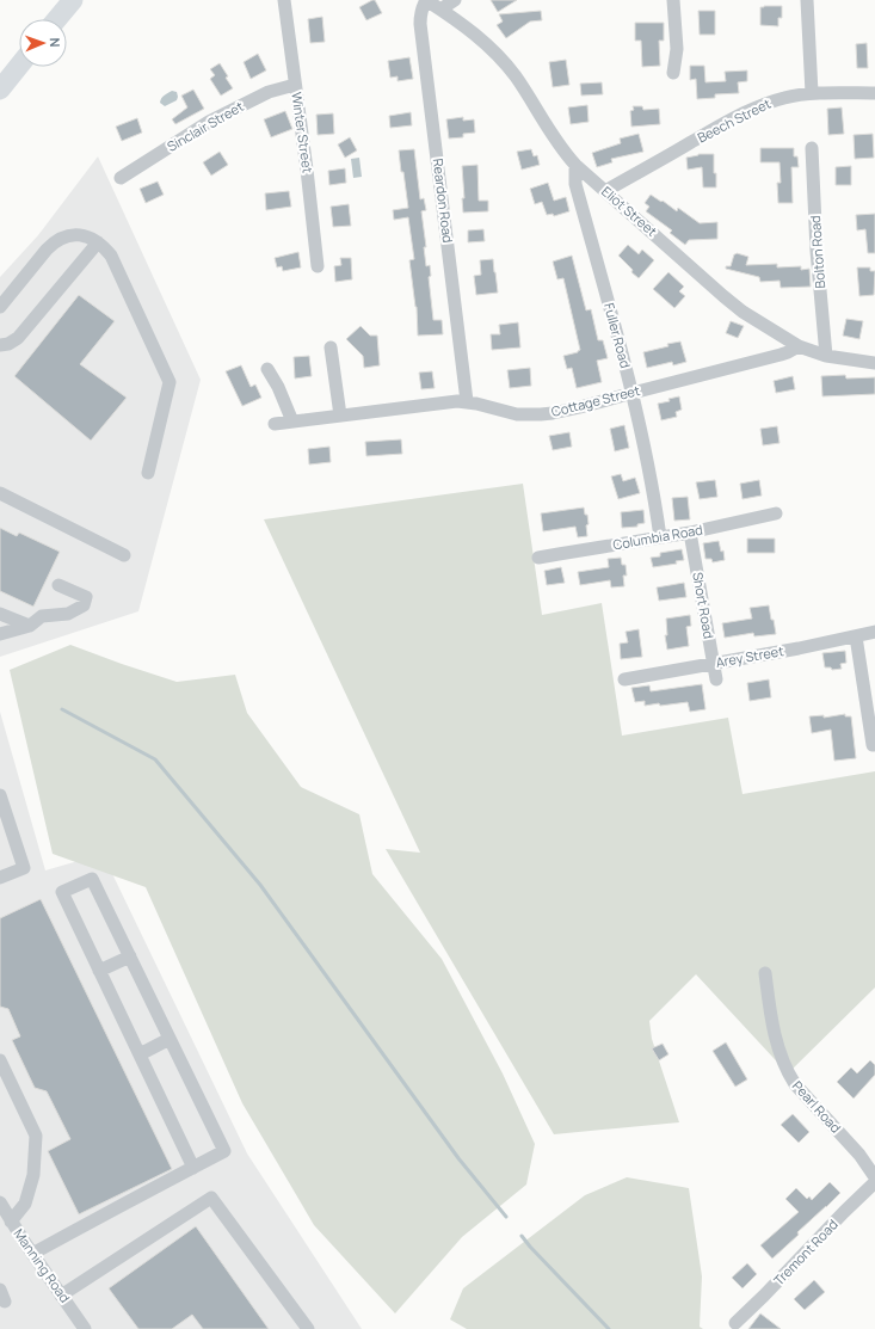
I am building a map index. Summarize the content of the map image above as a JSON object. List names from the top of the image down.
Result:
{
  "streets": {
    "street": [
      "Beech Street",
      "Sinclair Street",
      "Winter Street",
      "Reardon Road",
      "Eliot Street",
      "Bolton Road",
      "Fuller Road",
      "Cottage Street",
      "Columbia Road",
      "Short Road",
      "Arey Street",
      "Pearl Road",
      "Tremont Road",
      "Manning Road"
    ]
  },
  "crossings": [
    ["Beech Street", "Eliot Street"],
    ["Sinclair Street", "Winter Street"],
    ["Reardon Road", "Eliot Street"],
    ["Reardon Road", "Cottage Street"],
    ["Eliot Street", "Bolton Road"],
    ["Eliot Street", "Fuller Road"],
    ["Eliot Street", "Cottage Street"],
    ["Fuller Road", "Cottage Street"],
    ["Fuller Road", "Columbia Road"],
    ["Columbia Road", "Short Road"],
    ["Short Road", "Arey Street"]
  ],
  "north": "right"
}
